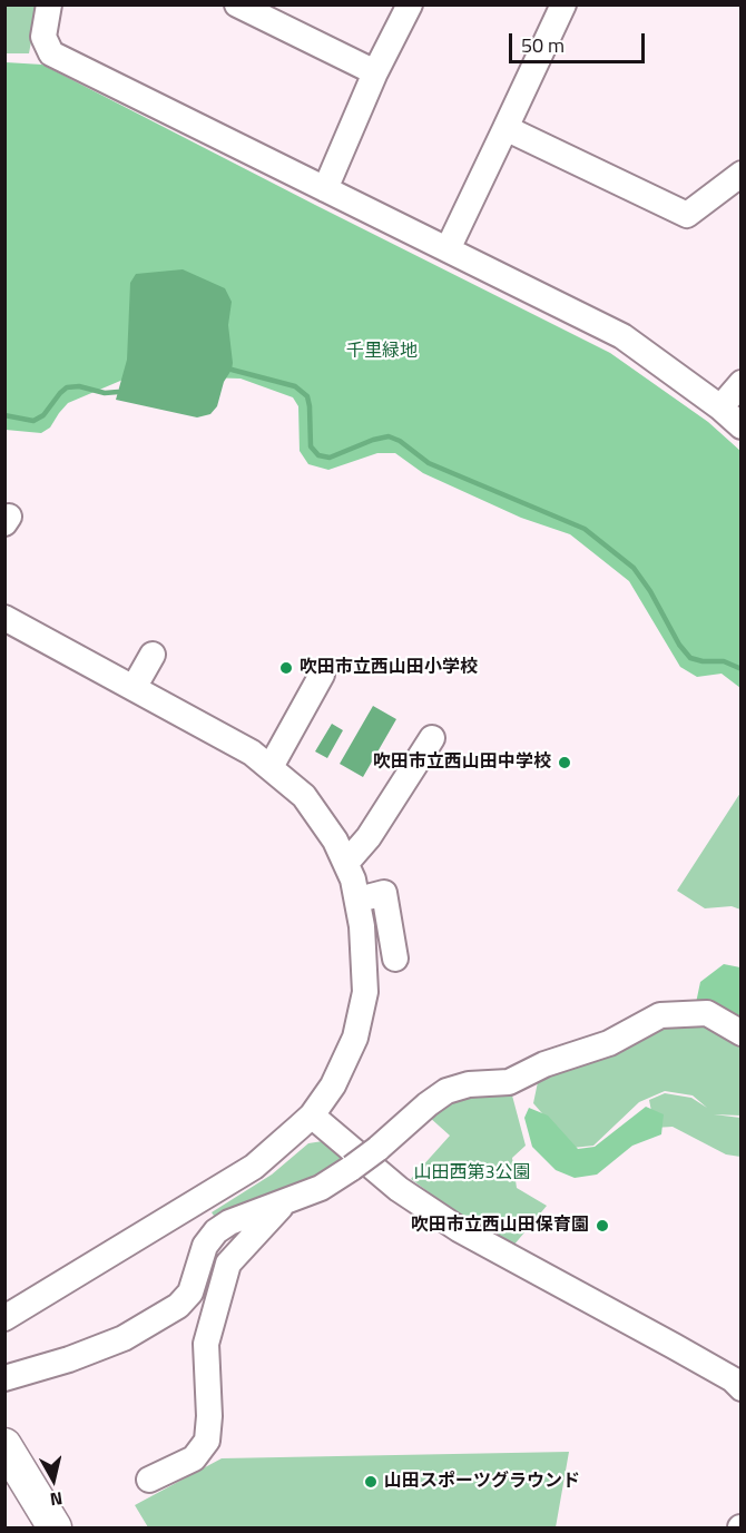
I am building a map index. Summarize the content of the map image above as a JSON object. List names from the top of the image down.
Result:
{
  "parks": ["千里緑地", "山田西第3公園"],
  "places": [
    "吹田市立西山田小学校",
    "吹田市立西山田中学校",
    "吹田市立西山田保育園",
    "山田スポーツグラウンド"
  ],
  "scale_bar": "50 m",
  "north": "bottom"
}
